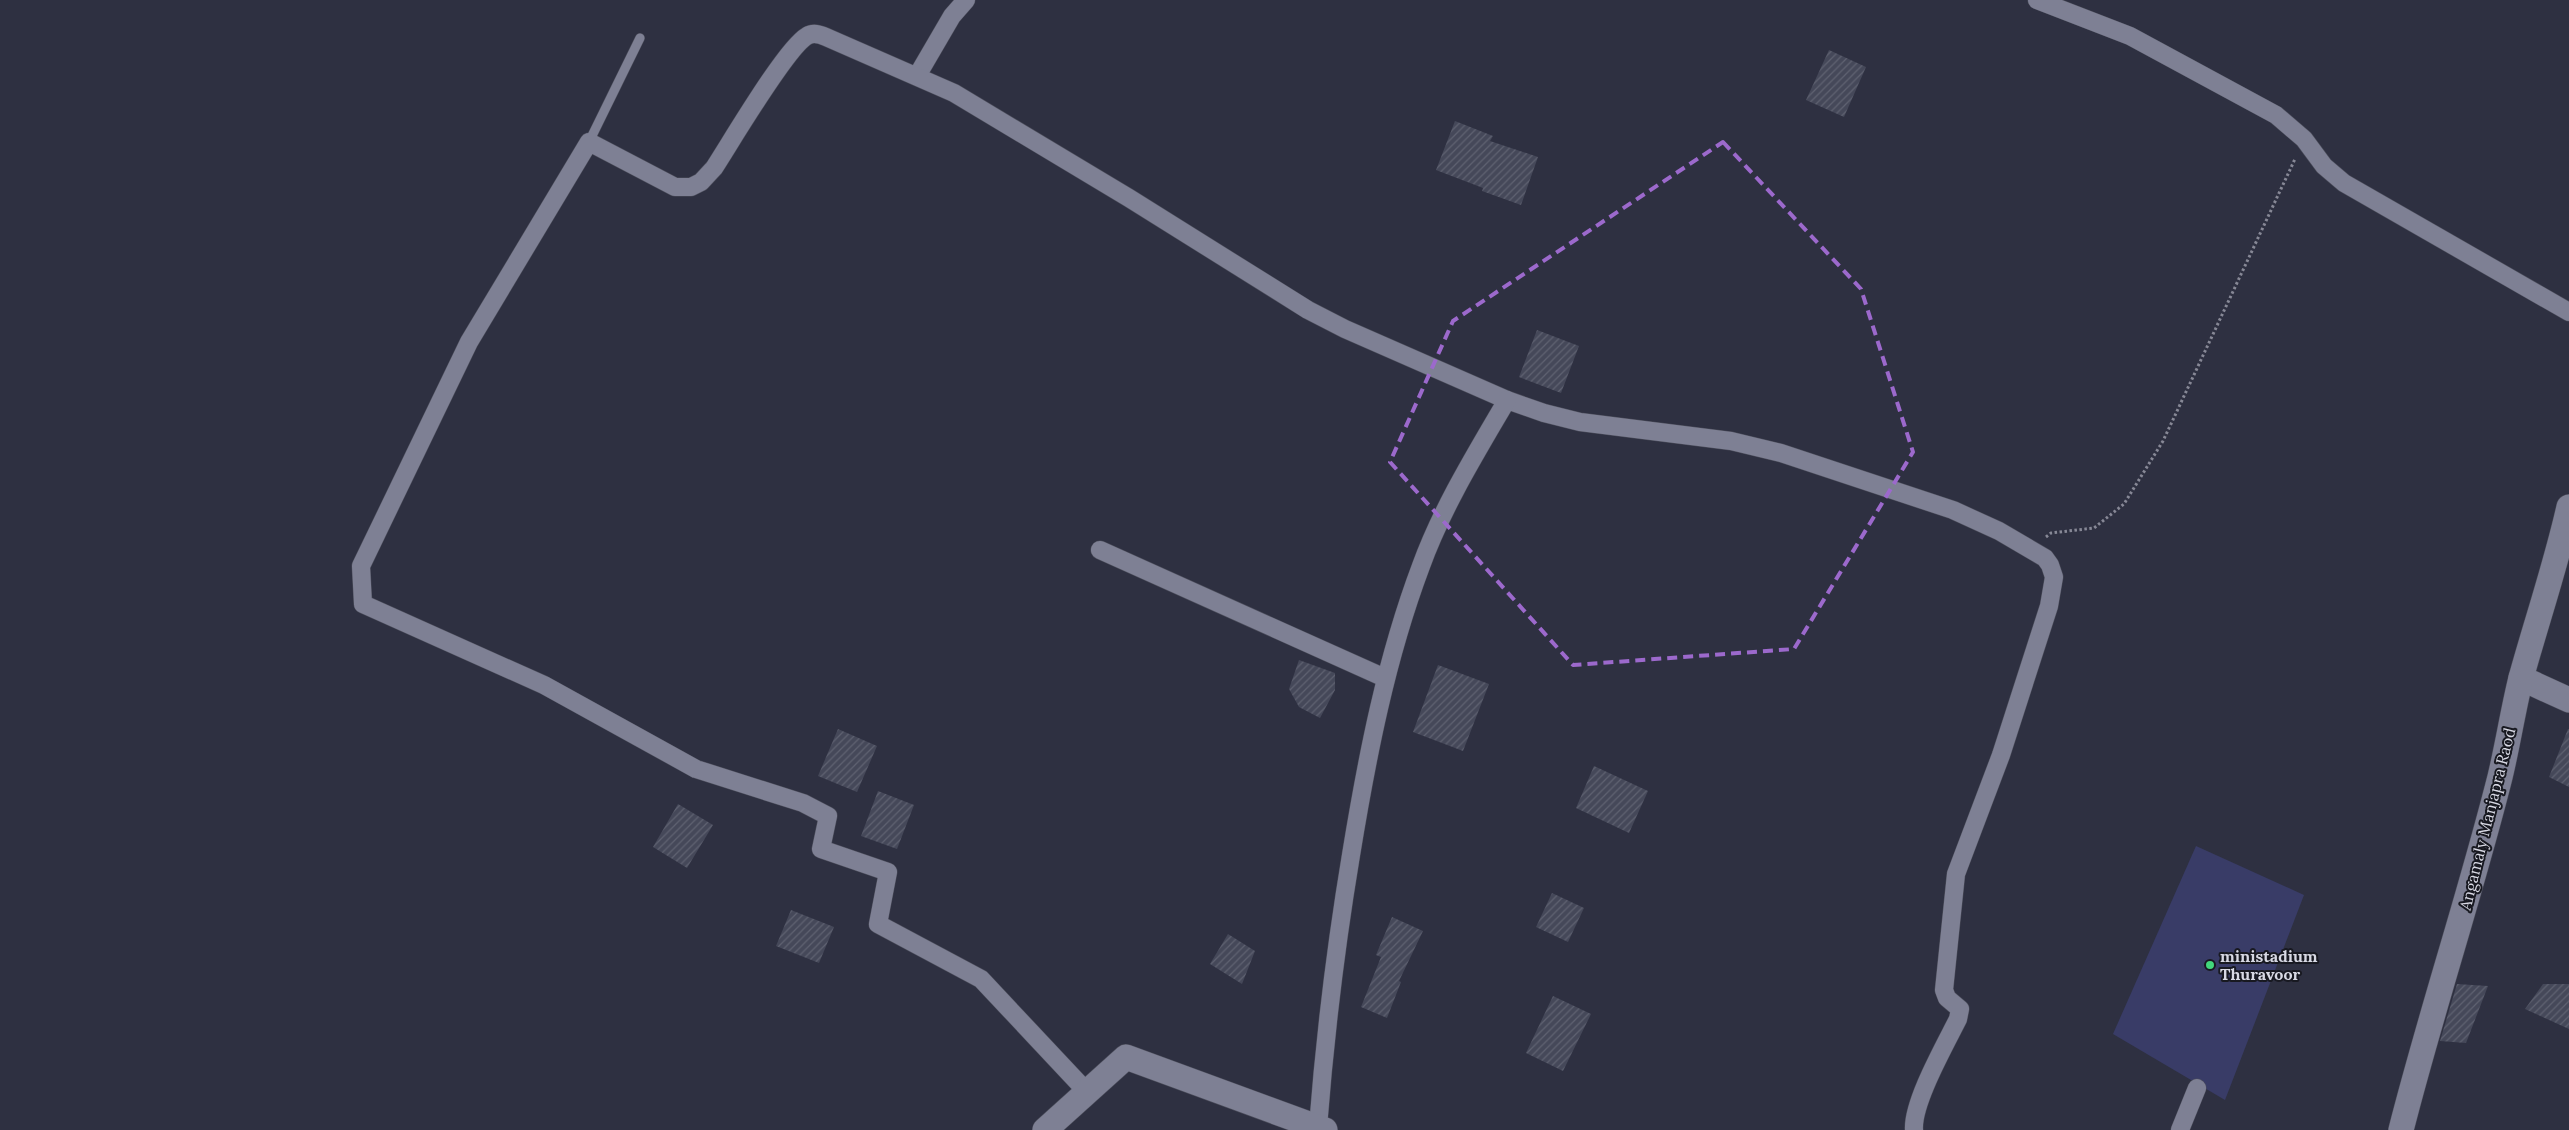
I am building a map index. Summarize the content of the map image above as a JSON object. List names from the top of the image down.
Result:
{
  "streets": {
    "main road": ["Angamaly Manjapra Raod"]
  },
  "places": ["ministadium Thuravoor"]
}
